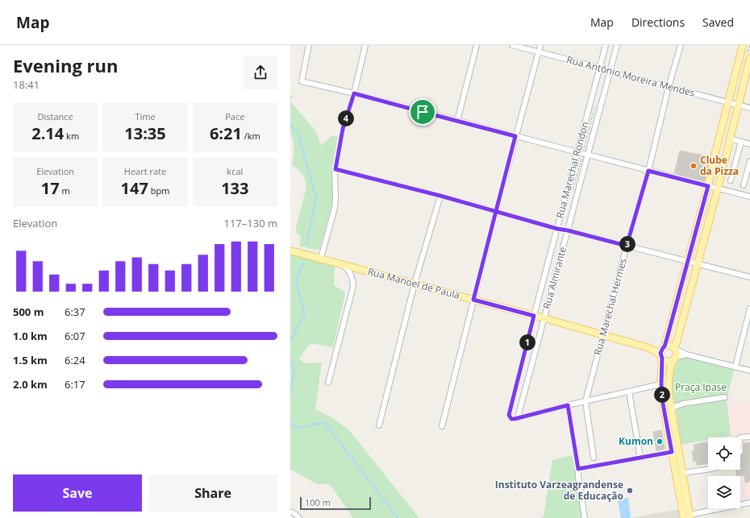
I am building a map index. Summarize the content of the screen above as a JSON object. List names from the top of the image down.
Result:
{
  "streets": {
    "main road": ["Rua Manoel de Paula"],
    "street": [
      "Rua Antônio Moreira Mendes",
      "Rua Marechal Rondon",
      "Rua Almirante",
      "Rua Marechal Hermes"
    ]
  },
  "crossings": [
    ["Rua Antônio Moreira Mendes", "Rua Marechal Rondon"],
    ["Rua Antônio Moreira Mendes", "Rua Almirante"],
    ["Rua Antônio Moreira Mendes", "Rua Marechal Hermes"],
    ["Rua Marechal Rondon", "Rua Almirante"],
    ["Rua Marechal Rondon", "Rua Manoel de Paula"],
    ["Rua Almirante", "Rua Manoel de Paula"],
    ["Rua Manoel de Paula", "Rua Marechal Hermes"]
  ],
  "parks": ["Praça Ipase"],
  "places": ["Clube da Pizza", "Kumon", "Instituto Varzeagrandense de Educação"],
  "scale_bar": "100 m",
  "page": {
    "header": "Map",
    "nav": ["Map", "Directions", "Saved"],
    "heading": ["Evening run", "18:41"],
    "stats": [
      ["Distance", "2.14 km"],
      ["Time", "13:35"],
      ["Pace", "6:21 /km"],
      ["Elevation", "17 m"],
      ["Heart rate", "147 bpm"],
      ["kcal", "133"]
    ],
    "pins": [
      "4",
      "3",
      "1",
      "2"
    ],
    "chart": ["Elevation", "117–130 m"],
    "list": [
      {
        "name": "500 m",
        "note": "6:37"
      },
      {
        "name": "1.0 km",
        "note": "6:07"
      },
      {
        "name": "1.5 km",
        "note": "6:24"
      },
      {
        "name": "2.0 km",
        "note": "6:17"
      }
    ],
    "buttons": ["Save", "Share"],
    "scale": "100 m"
  }
}
